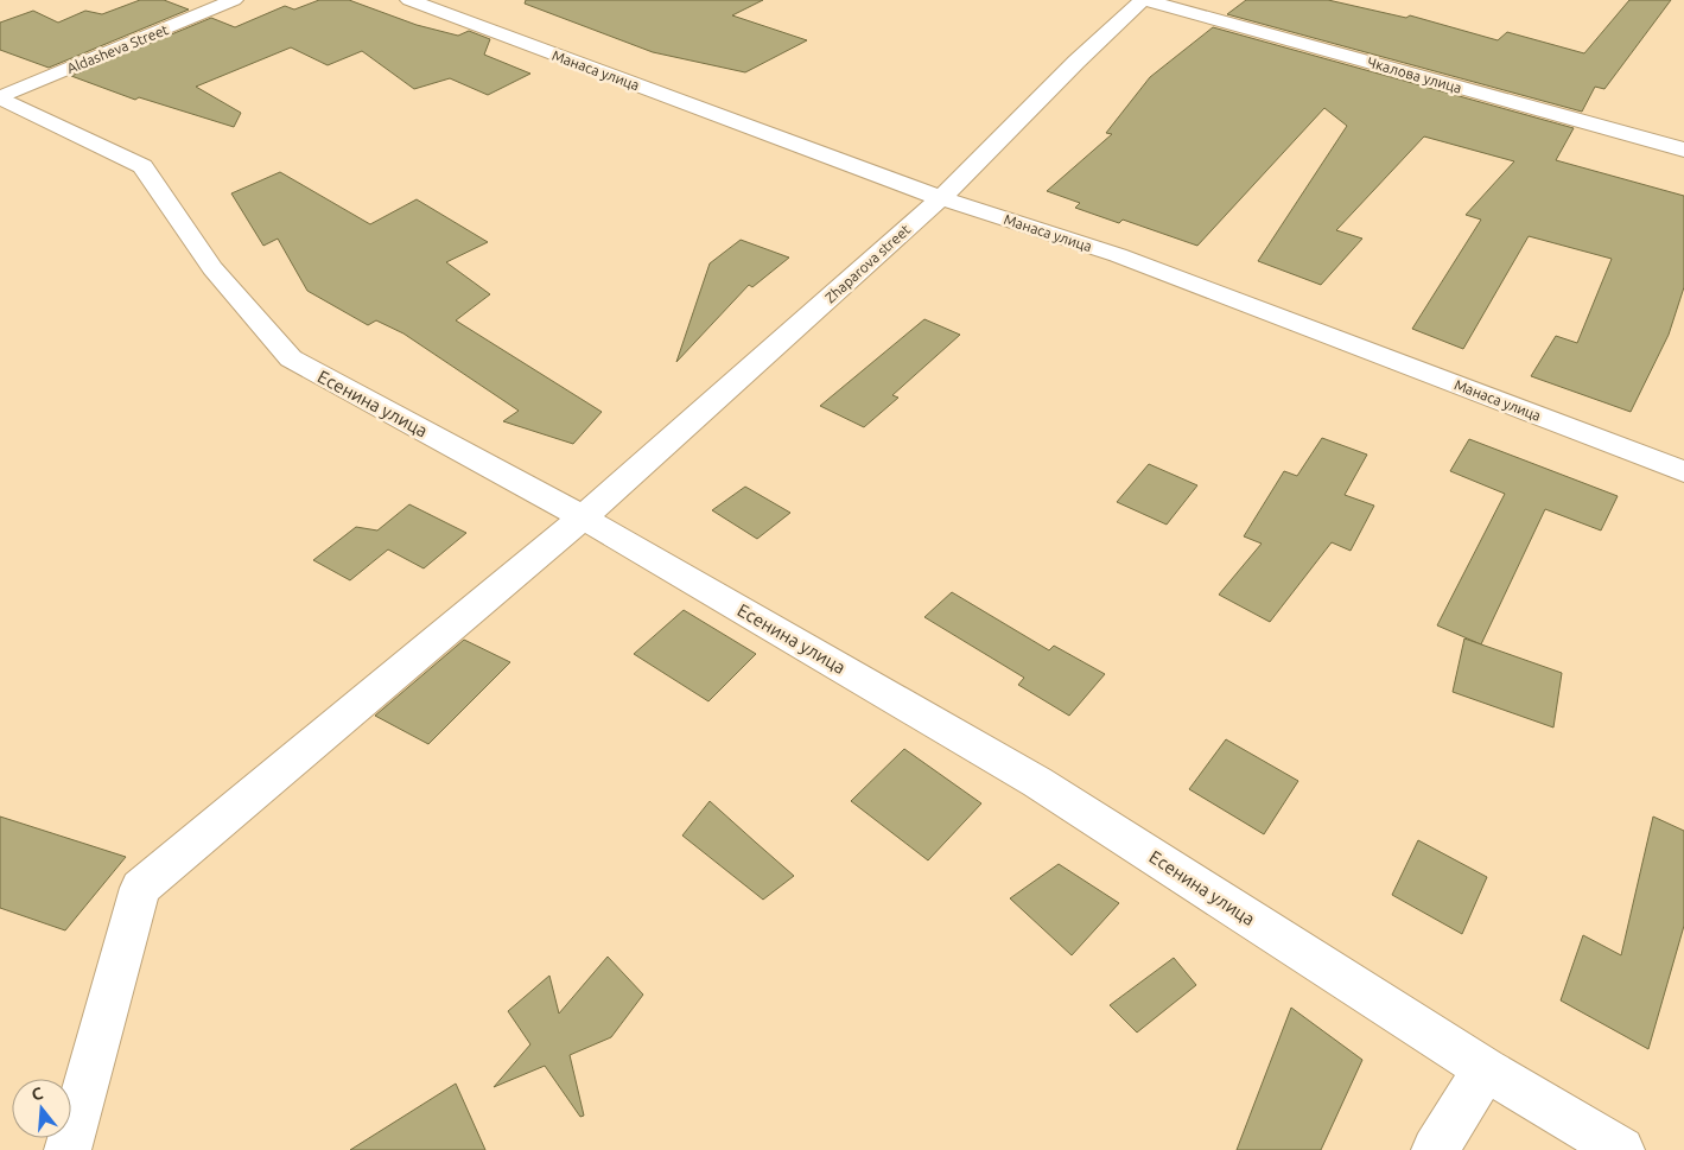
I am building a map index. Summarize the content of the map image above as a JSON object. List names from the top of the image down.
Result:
{
  "streets": {
    "street": [
      "Aldasheva Street",
      "Манаса улица",
      "Чкалова улица",
      "Zhaparova street",
      "Есенина улица"
    ]
  },
  "crossings": [
    ["Aldasheva Street", "Есенина улица"],
    ["Манаса улица", "Zhaparova street"],
    ["Чкалова улица", "Zhaparova street"],
    ["Zhaparova street", "Есенина улица"]
  ],
  "north": "top"
}
